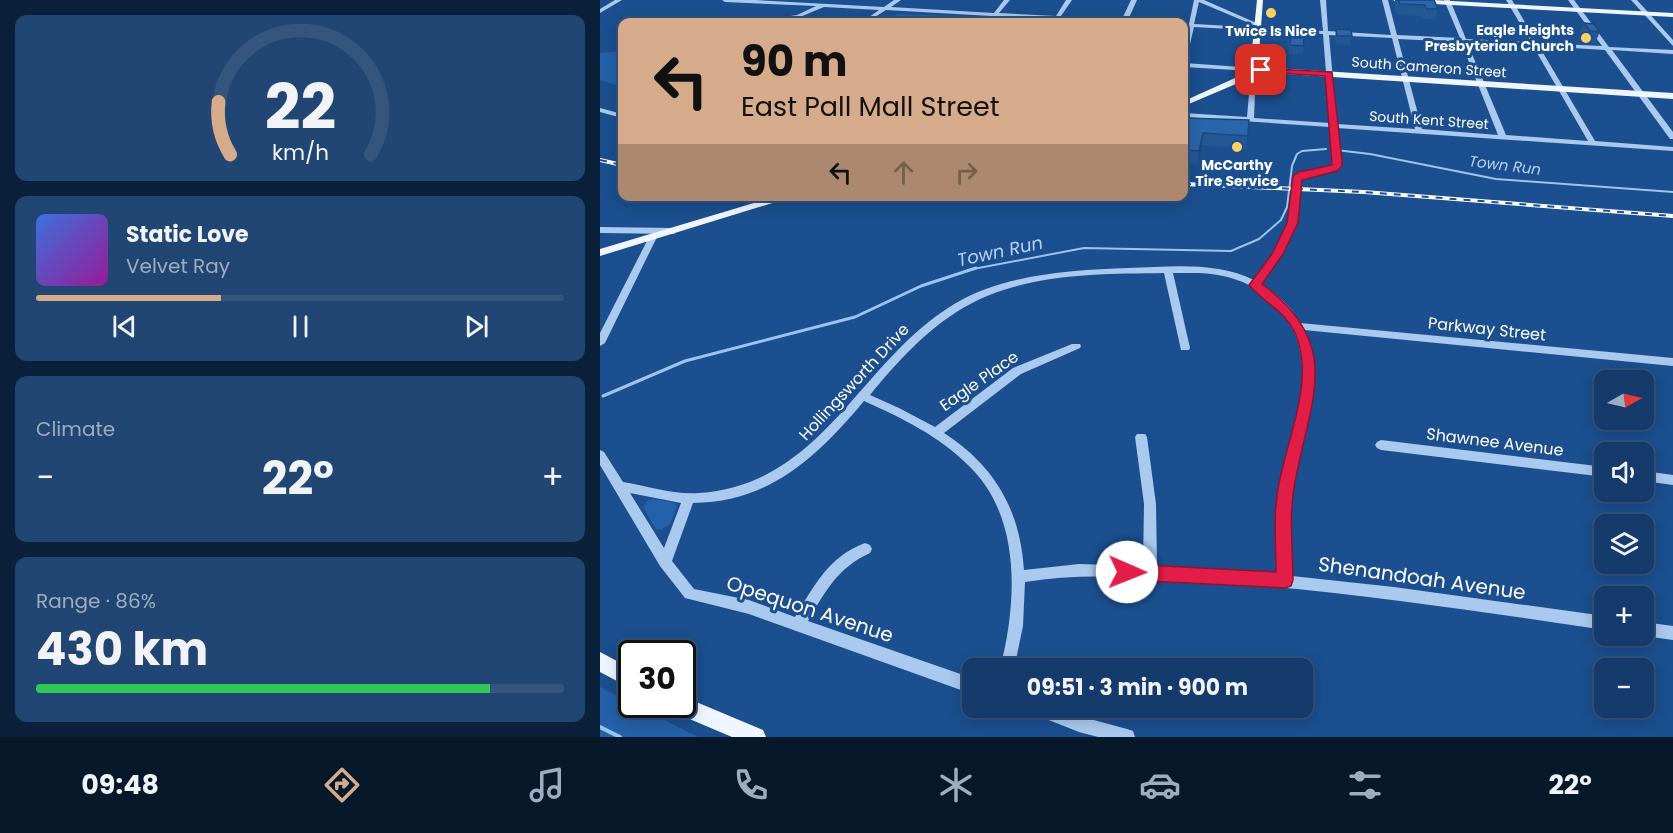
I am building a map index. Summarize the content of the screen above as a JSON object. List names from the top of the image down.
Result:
{
  "streets": {
    "main road": ["South Cameron Street"],
    "street": [
      "South Kent Street",
      "Parkway Street",
      "Eagle Place",
      "Hollingsworth Drive",
      "Shawnee Avenue",
      "Shenandoah Avenue",
      "Opequon Avenue"
    ]
  },
  "crossings": [
    ["Parkway Street", "Hollingsworth Drive"],
    ["Hollingsworth Drive", "Opequon Avenue"]
  ],
  "water": ["Town Run"],
  "places": ["Twice Is Nice", "Eagle Heights Presbyterian Church", "McCarthy Tire Service"],
  "north": "right",
  "page": {
    "turn": ["90 m", "East Pall Mall Street"],
    "song": ["Static Love", "Velvet Ray"],
    "map_buttons": ["+", "−"],
    "tile": [
      "Climate",
      ["Range · 86%", "430 km"]
    ],
    "heat": ["−", "22°", "+"],
    "limit": "30",
    "trip": "09:51 · 3 min · 900 m",
    "tabs": ["09:48", "22°"],
    "gauge": ["22", "km/h"]
  }
}
